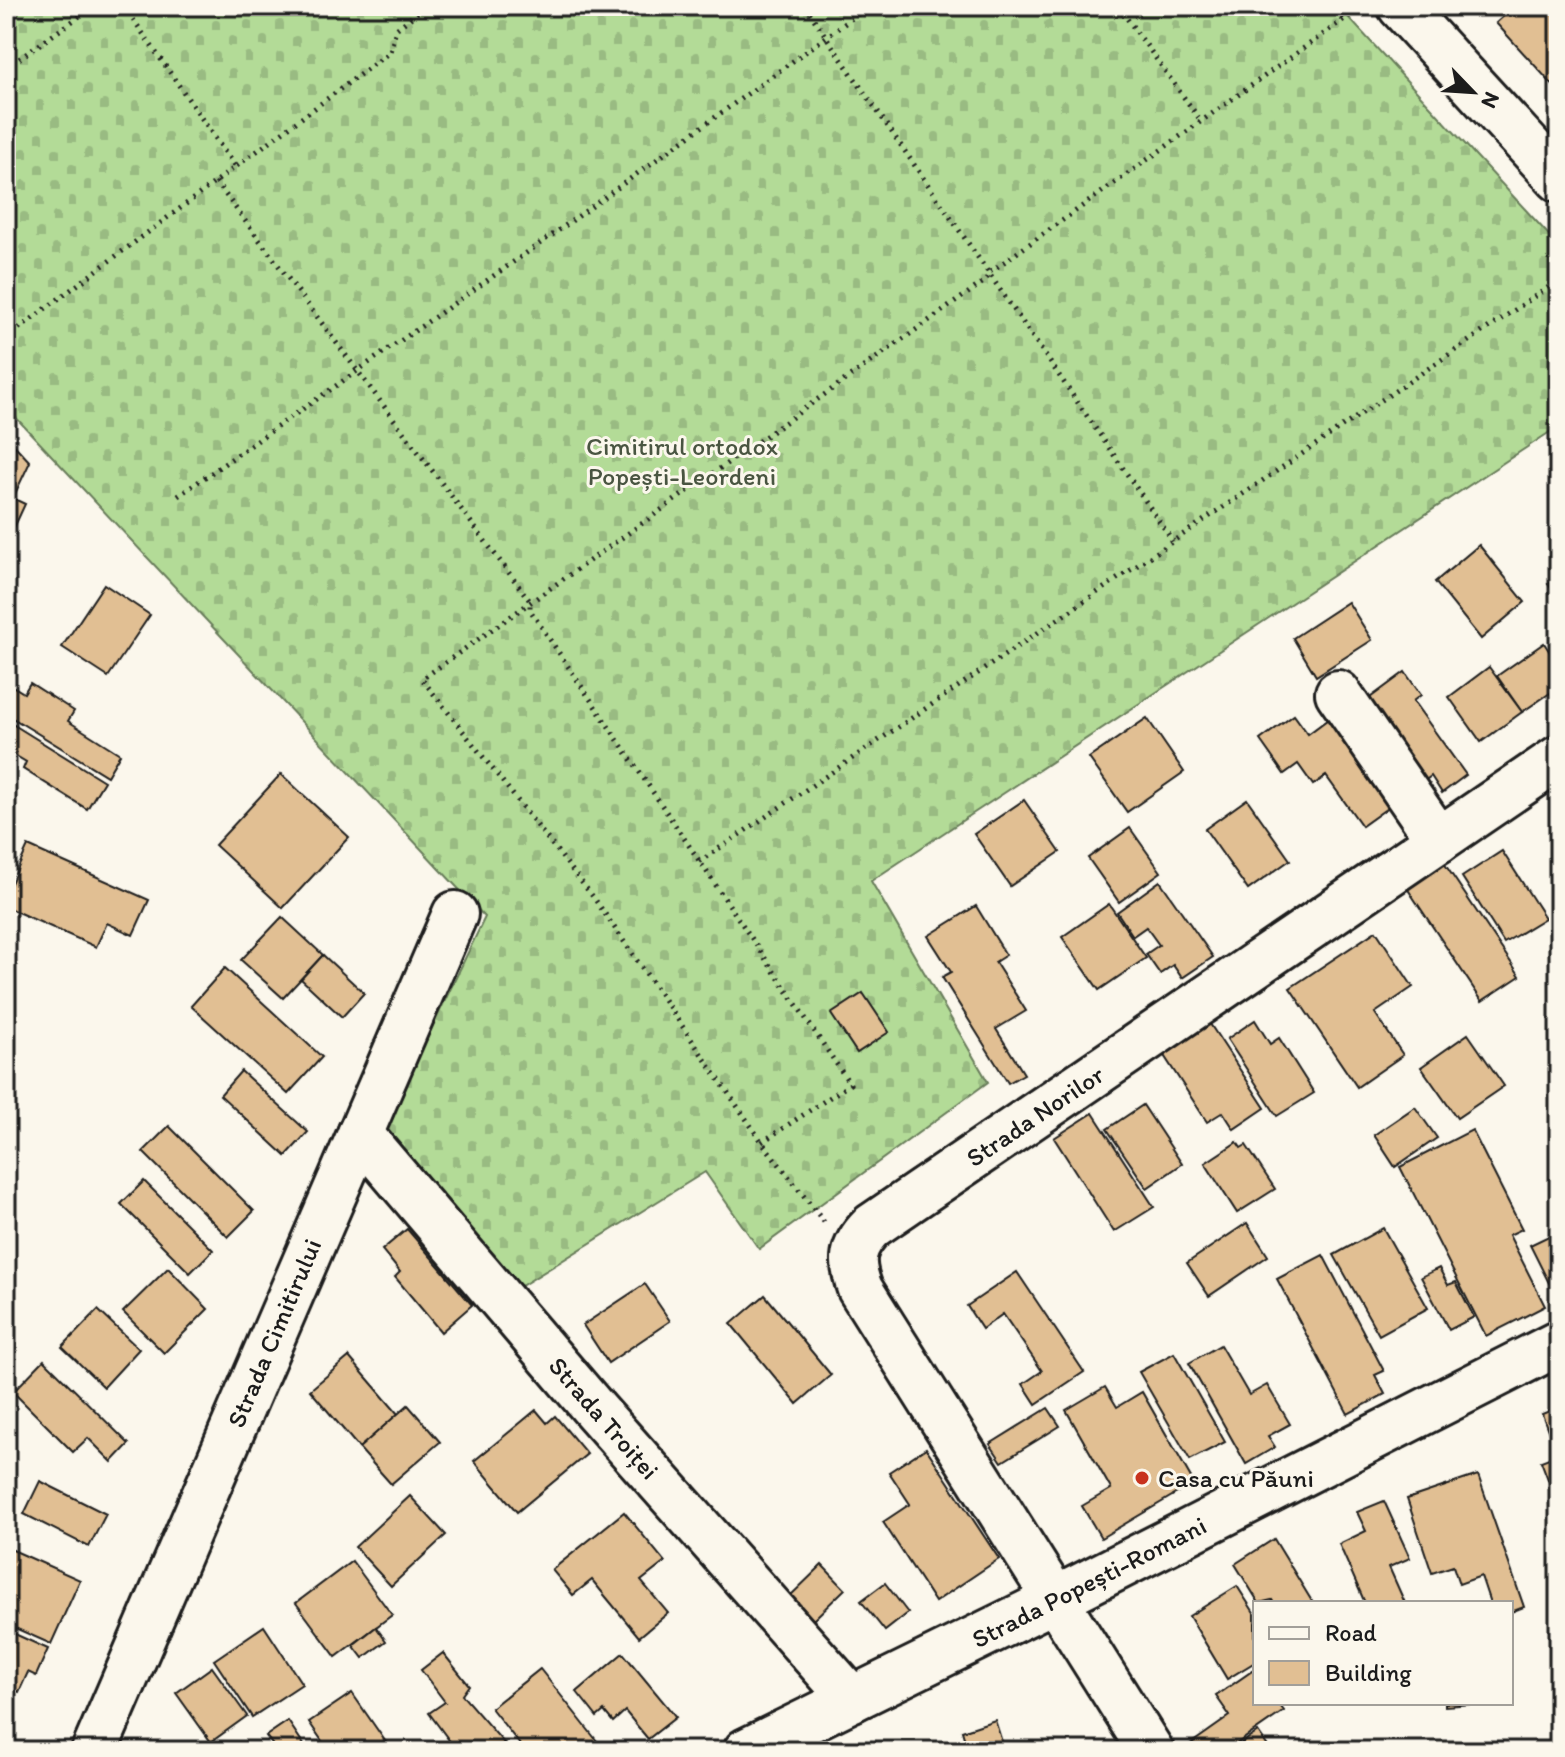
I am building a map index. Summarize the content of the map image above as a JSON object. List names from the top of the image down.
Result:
{
  "streets": {
    "street": [
      "Strada Norilor",
      "Strada Cimitirului",
      "Strada Troiței",
      "Strada Popești-Romani"
    ]
  },
  "crossings": [
    ["Strada Cimitirului", "Strada Troiței"],
    ["Strada Troiței", "Strada Popești-Romani"]
  ],
  "parks": ["Cimitirul ortodox Popești-Leordeni"],
  "places": ["Casa cu Păuni"],
  "legend": ["Road", "Building"],
  "north": "bottom right"
}
